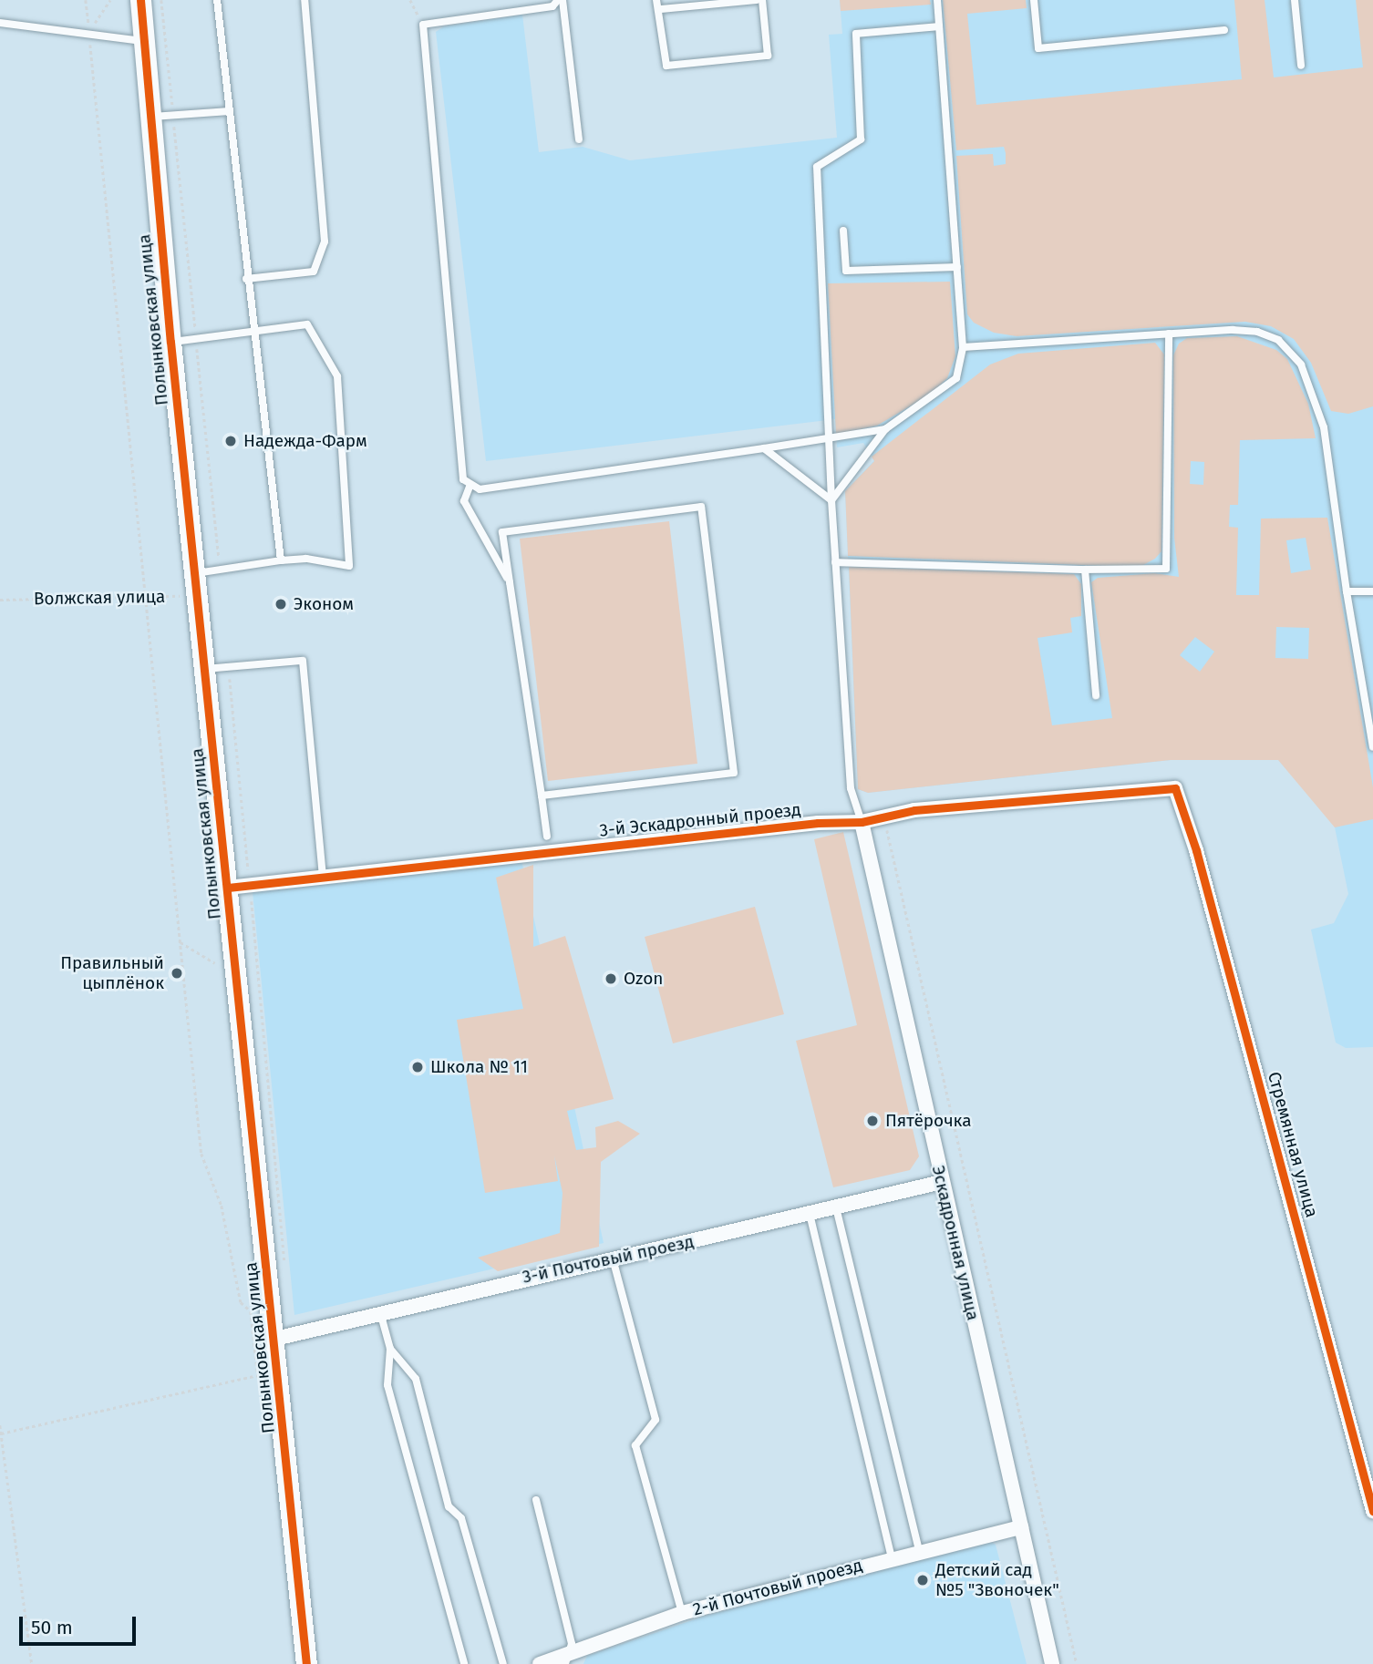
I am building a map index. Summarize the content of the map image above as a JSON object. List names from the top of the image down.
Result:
{
  "streets": {
    "street": [
      "Полынковская улица",
      "3-й Эскадронный проезд",
      "Стремянная улица",
      "Эскадронная улица",
      "3-й Почтовый проезд",
      "2-й Почтовый проезд"
    ],
    "path": ["Волжская улица"]
  },
  "crossings": [
    ["Полынковская улица", "Волжская улица"],
    ["Полынковская улица", "3-й Эскадронный проезд"],
    ["Полынковская улица", "3-й Почтовый проезд"],
    ["3-й Эскадронный проезд", "Стремянная улица"],
    ["3-й Эскадронный проезд", "Эскадронная улица"],
    ["Эскадронная улица", "3-й Почтовый проезд"],
    ["Эскадронная улица", "2-й Почтовый проезд"]
  ],
  "places": [
    "Надежда-Фарм",
    "Эконом",
    "Правильный цыплёнок",
    "Ozon",
    "Школа № 11",
    "Пятёрочка",
    "Детский сад №5 \"Звоночек\""
  ],
  "scale_bar": "50 m"
}
